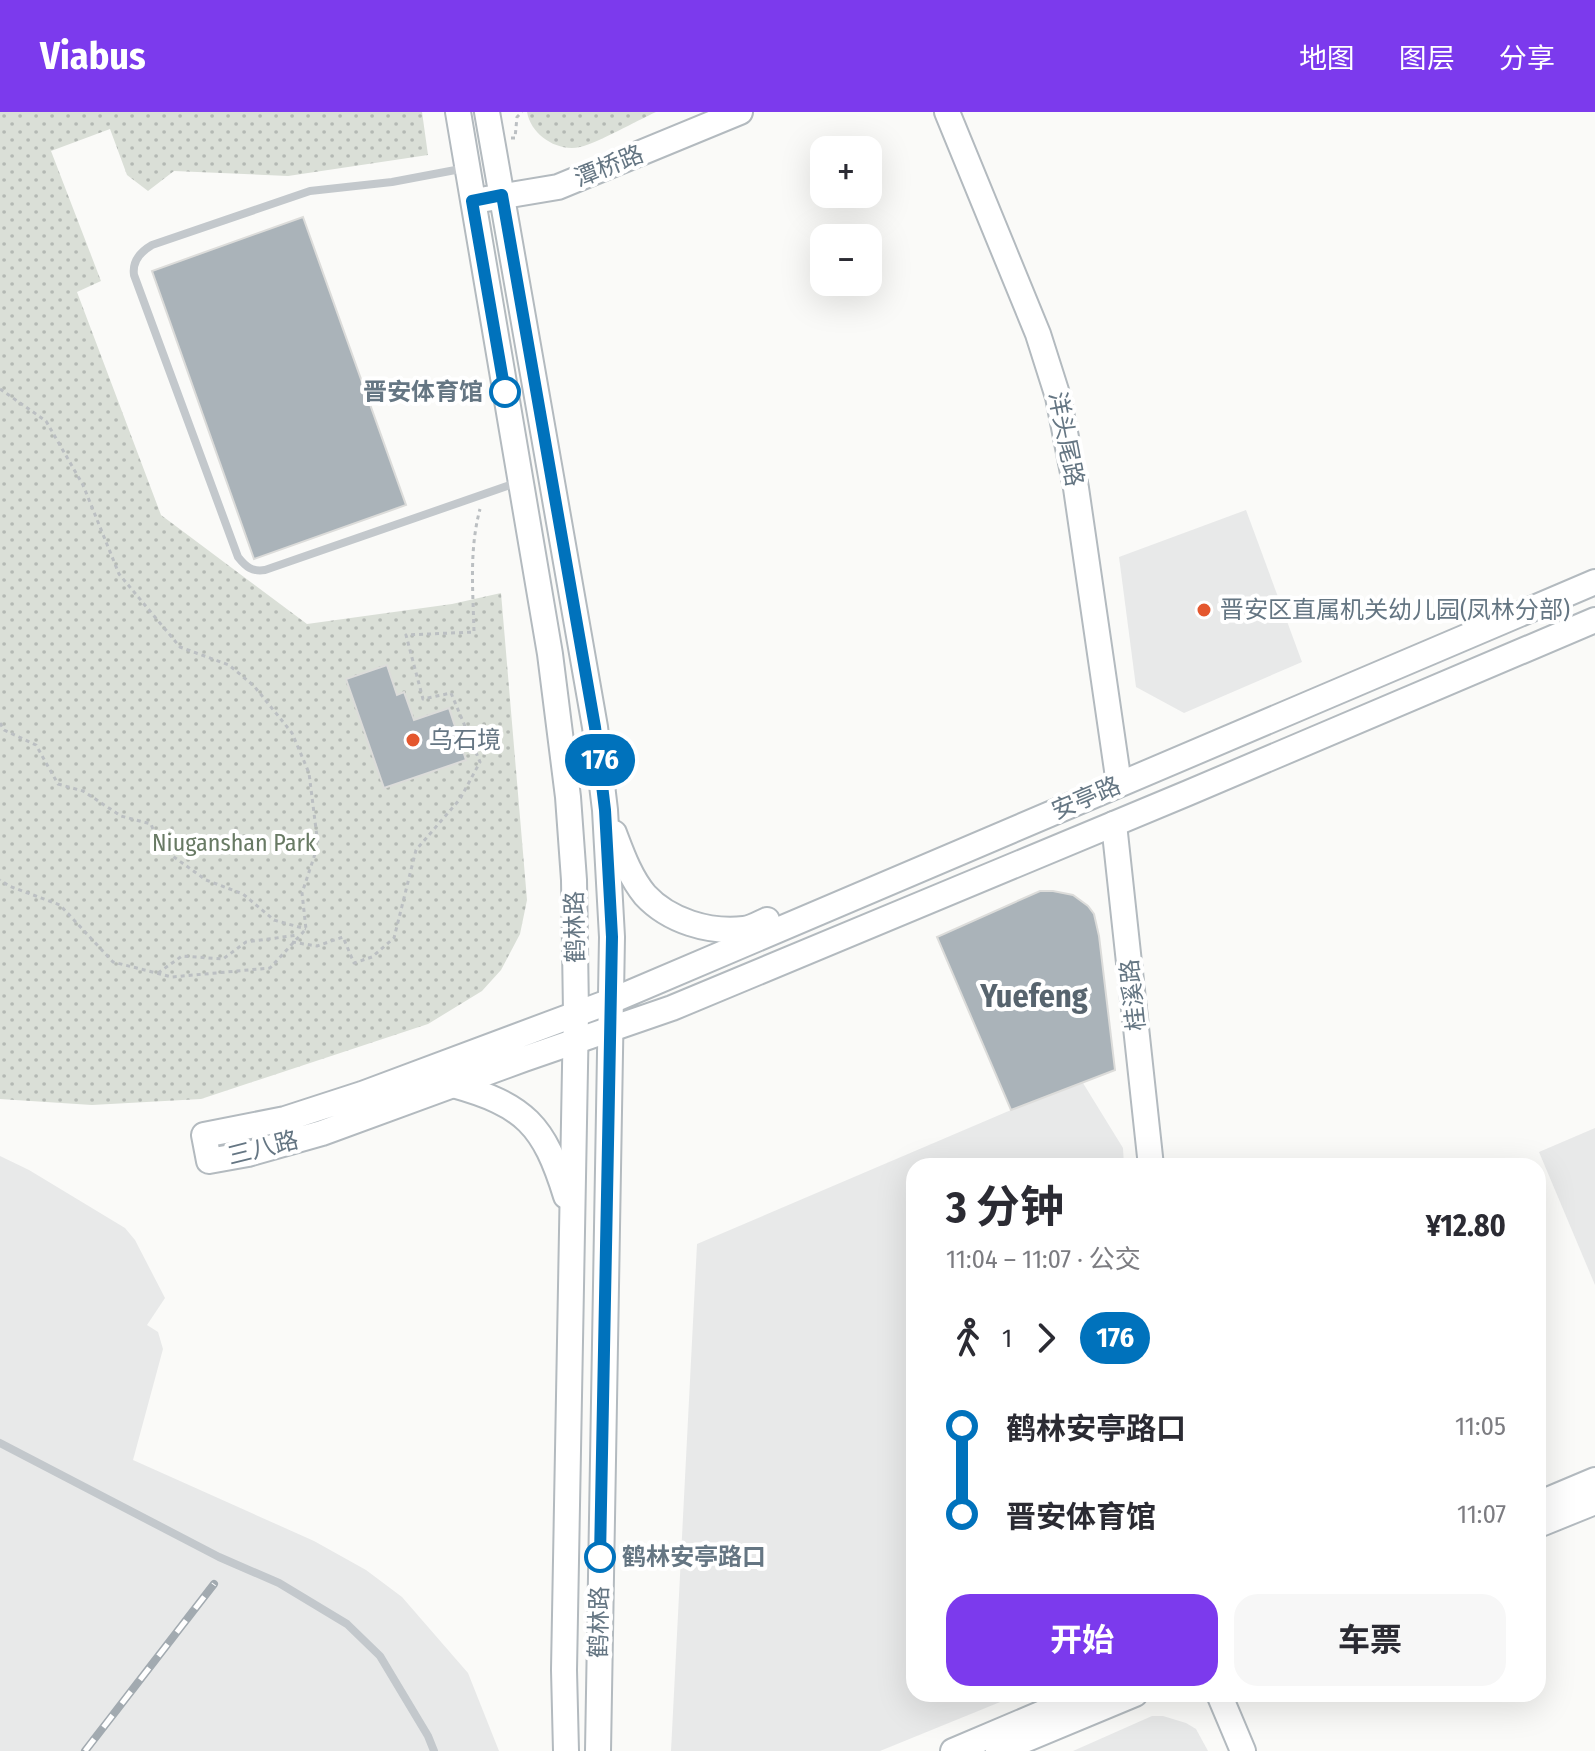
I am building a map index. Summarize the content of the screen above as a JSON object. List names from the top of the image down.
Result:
{
  "streets": {
    "main road": [
      "潭桥路",
      "洋头尾路",
      "安亭路",
      "鹤林路",
      "桂溪路",
      "三八路"
    ]
  },
  "crossings": [
    ["潭桥路", "鹤林路"],
    ["洋头尾路", "安亭路"],
    ["安亭路", "鹤林路"],
    ["安亭路", "桂溪路"],
    ["安亭路", "三八路"],
    ["鹤林路", "三八路"]
  ],
  "districts": ["Yuefeng"],
  "parks": ["Niuganshan Park"],
  "places": [
    "晋安体育馆",
    "晋安区直属机关幼儿园(凤林分部)",
    "乌石境",
    "鹤林安亭路口"
  ],
  "lines": ["bus line 176"],
  "page": {
    "header": "Viabus",
    "nav": ["地图", "图层", "分享"],
    "on_map": "176",
    "map_buttons": ["+", "−"],
    "heading": ["3 分钟", "11:04 – 11:07 · 公交", "¥12.80"],
    "legs": ["1", "176"],
    "list": [
      {
        "name": "鹤林安亭路口",
        "value": "11:05"
      },
      {
        "name": "晋安体育馆",
        "value": "11:07"
      }
    ],
    "buttons": ["开始", "车票"]
  }
}
